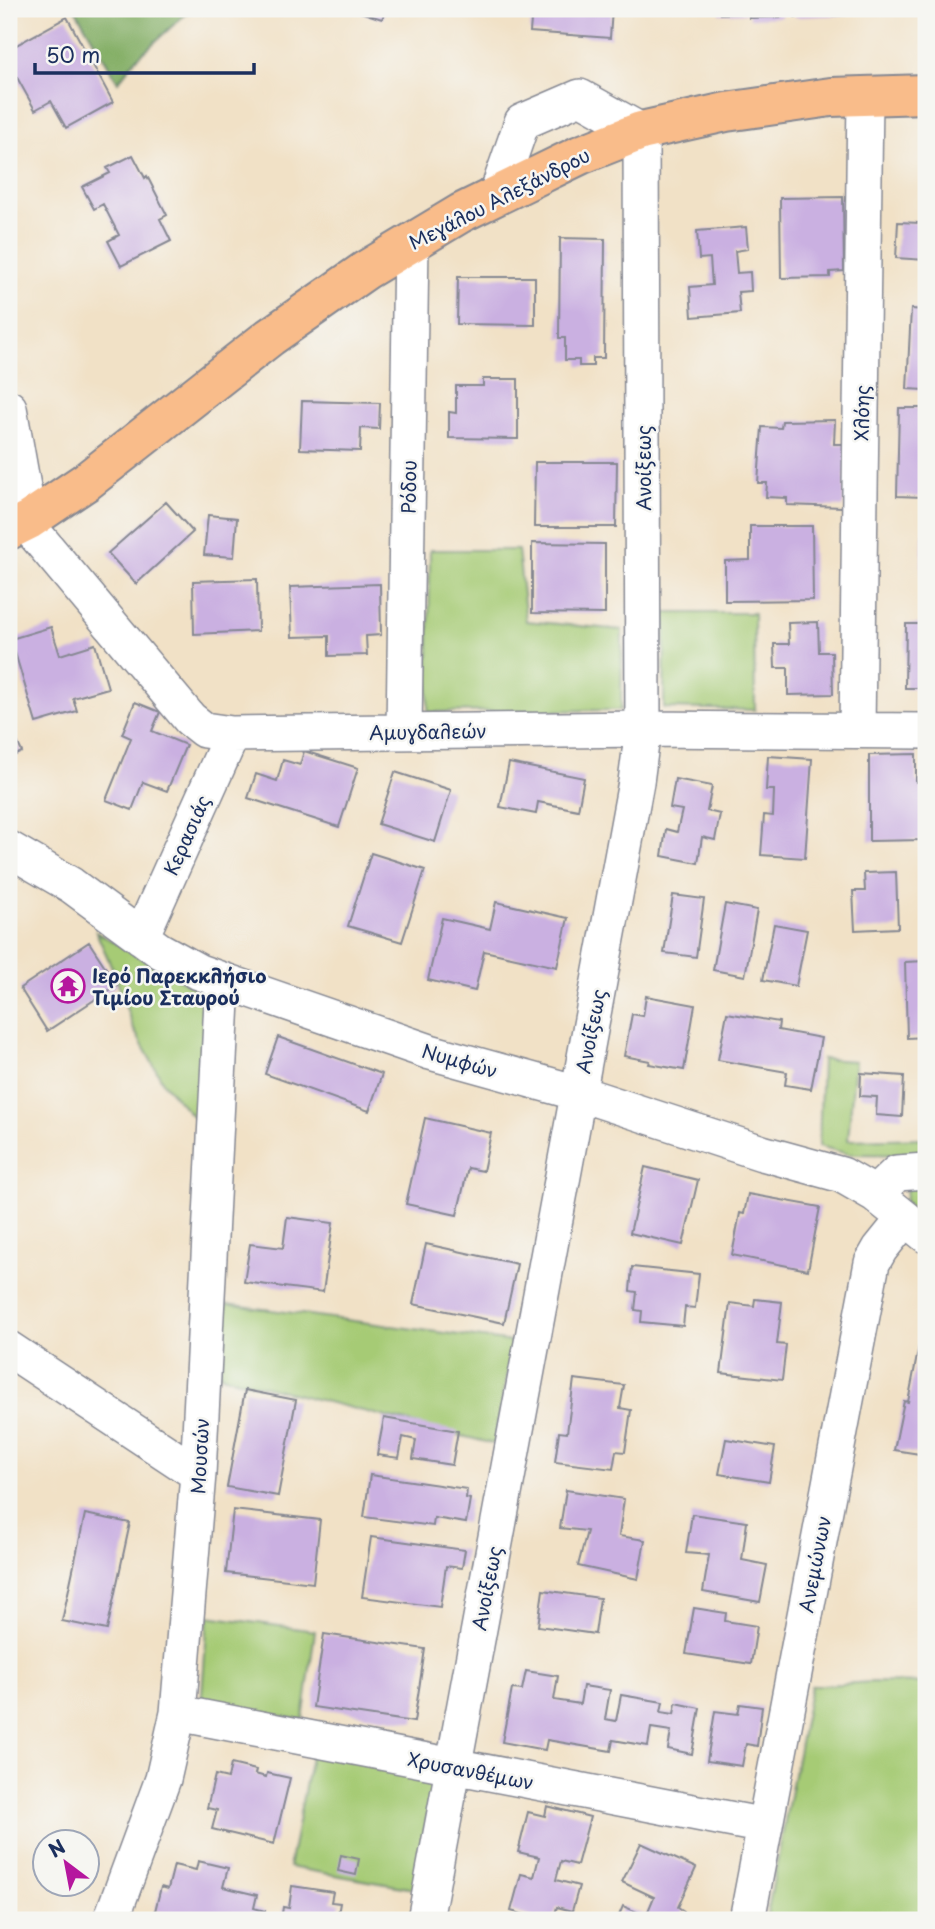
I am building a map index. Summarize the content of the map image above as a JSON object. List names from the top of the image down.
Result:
{
  "streets": {
    "main road": ["Μεγάλου Αλεξάνδρου"],
    "street": [
      "Χλόης",
      "Ανοίξεως",
      "Ρόδου",
      "Αμυγδαλεών",
      "Κερασιάς",
      "Νυμφών",
      "Μουσών",
      "Ανεμώνων",
      "Χρυσανθέμων"
    ]
  },
  "crossings": [
    ["Μεγάλου Αλεξάνδρου", "Χλόης"],
    ["Μεγάλου Αλεξάνδρου", "Ανοίξεως"],
    ["Μεγάλου Αλεξάνδρου", "Ρόδου"],
    ["Μεγάλου Αλεξάνδρου", "Αμυγδαλεών"],
    ["Χλόης", "Αμυγδαλεών"],
    ["Ανοίξεως", "Αμυγδαλεών"],
    ["Ανοίξεως", "Νυμφών"],
    ["Ανοίξεως", "Χρυσανθέμων"],
    ["Ρόδου", "Αμυγδαλεών"],
    ["Αμυγδαλεών", "Κερασιάς"],
    ["Κερασιάς", "Νυμφών"],
    ["Νυμφών", "Μουσών"],
    ["Νυμφών", "Ανεμώνων"],
    ["Μουσών", "Χρυσανθέμων"],
    ["Ανεμώνων", "Χρυσανθέμων"]
  ],
  "places": {
    "temple": ["Ιερό Παρεκκλήσιο Τιμίου Σταυρού"]
  },
  "scale_bar": "50 m",
  "north": "top left"
}
